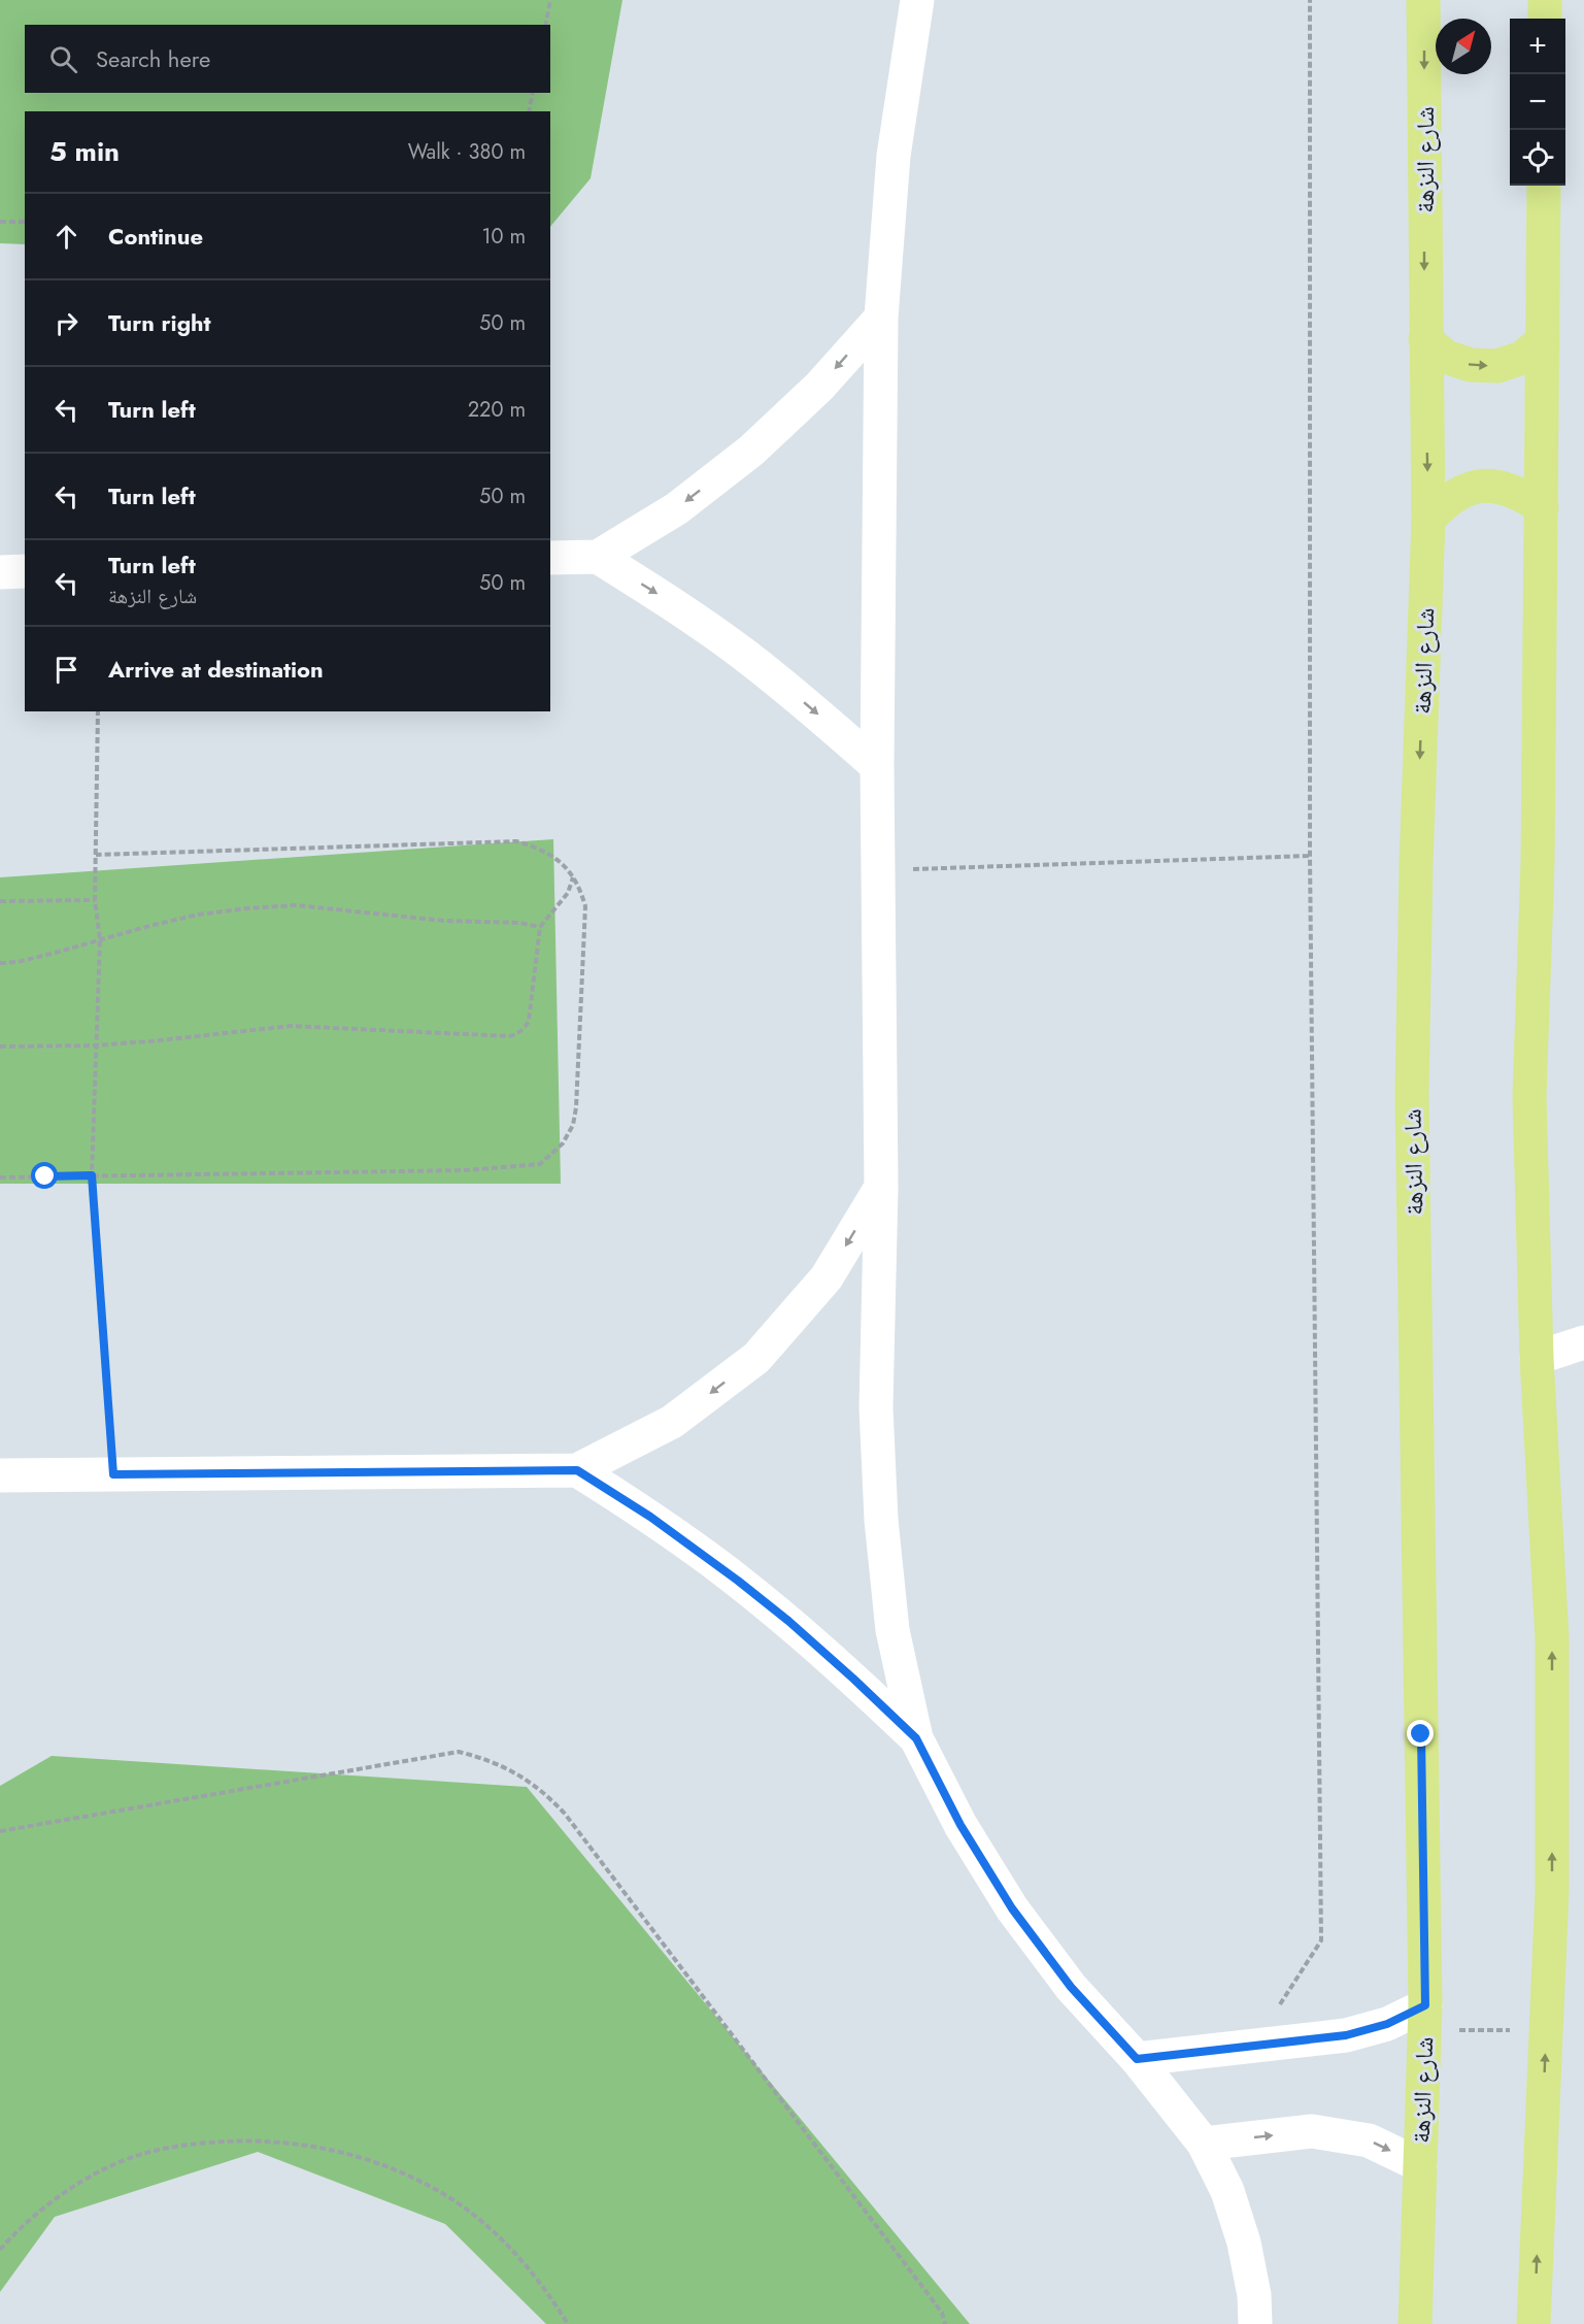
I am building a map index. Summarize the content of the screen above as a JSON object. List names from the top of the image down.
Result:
{
  "streets": {
    "main road": ["شارع النزهة"]
  },
  "north": "top right",
  "page": {
    "map_buttons": ["+", "−"],
    "search": "Search here",
    "heading": ["5 min", "Walk · 380 m"],
    "list": [
      ["Continue", "10 m"],
      ["Turn right", "50 m"],
      ["Turn left", "220 m"],
      ["Turn left", "50 m"],
      ["Turn left", "شارع النزهة", "50 m"],
      "Arrive at destination"
    ]
  }
}
